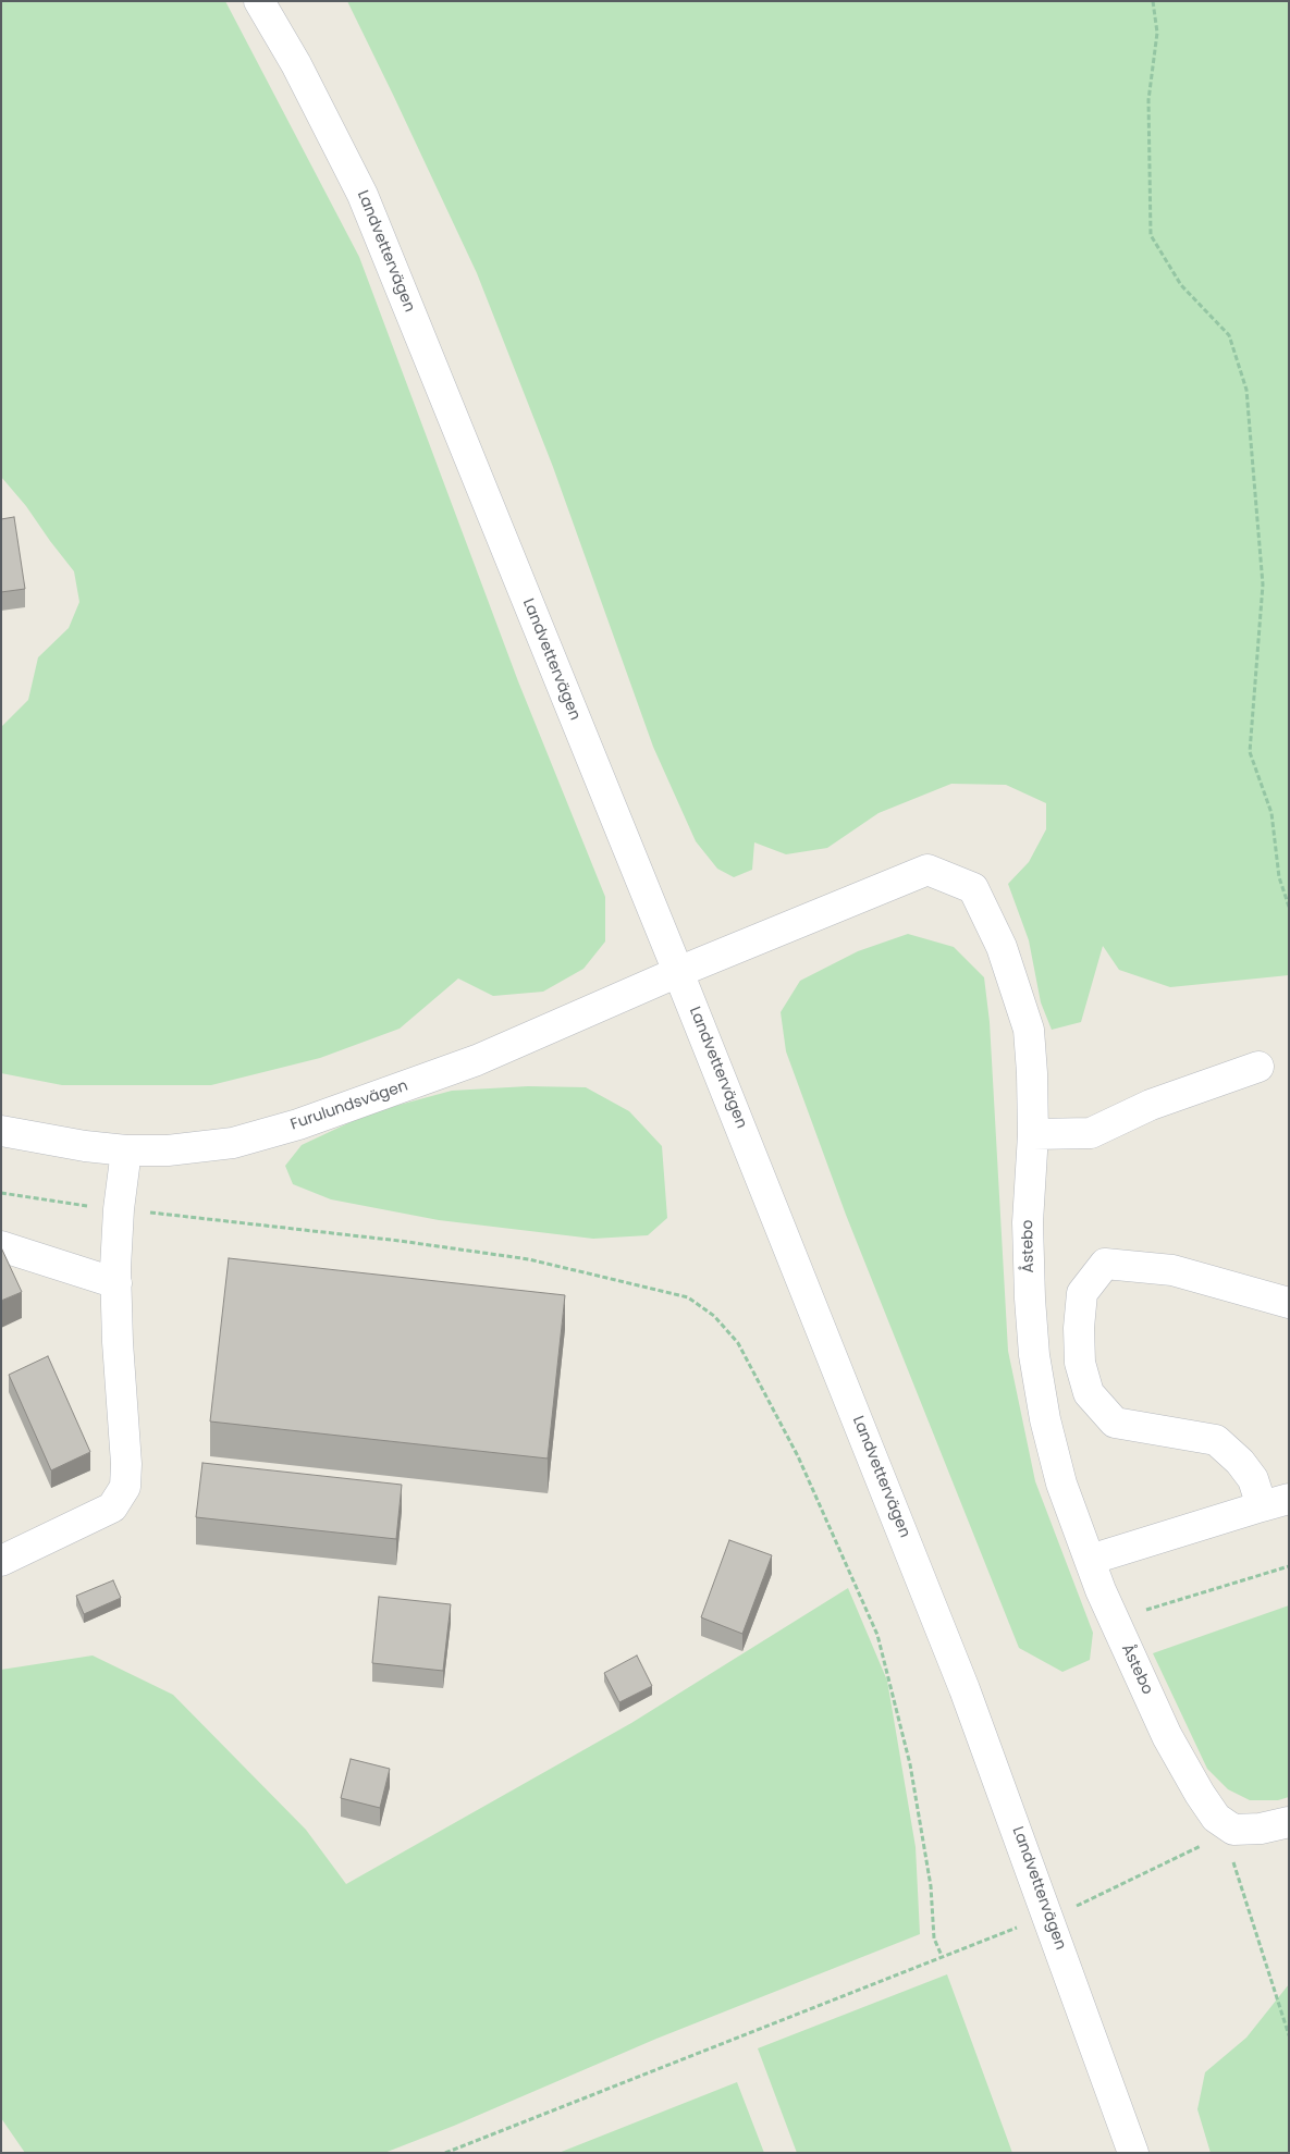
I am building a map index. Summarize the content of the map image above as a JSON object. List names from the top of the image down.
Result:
{
  "streets": {
    "street": ["Landvettervägen", "Furulundsvägen", "Åstebo"]
  },
  "crossings": [
    ["Landvettervägen", "Furulundsvägen"],
    ["Landvettervägen", "Åstebo"],
    ["Furulundsvägen", "Åstebo"]
  ]
}
